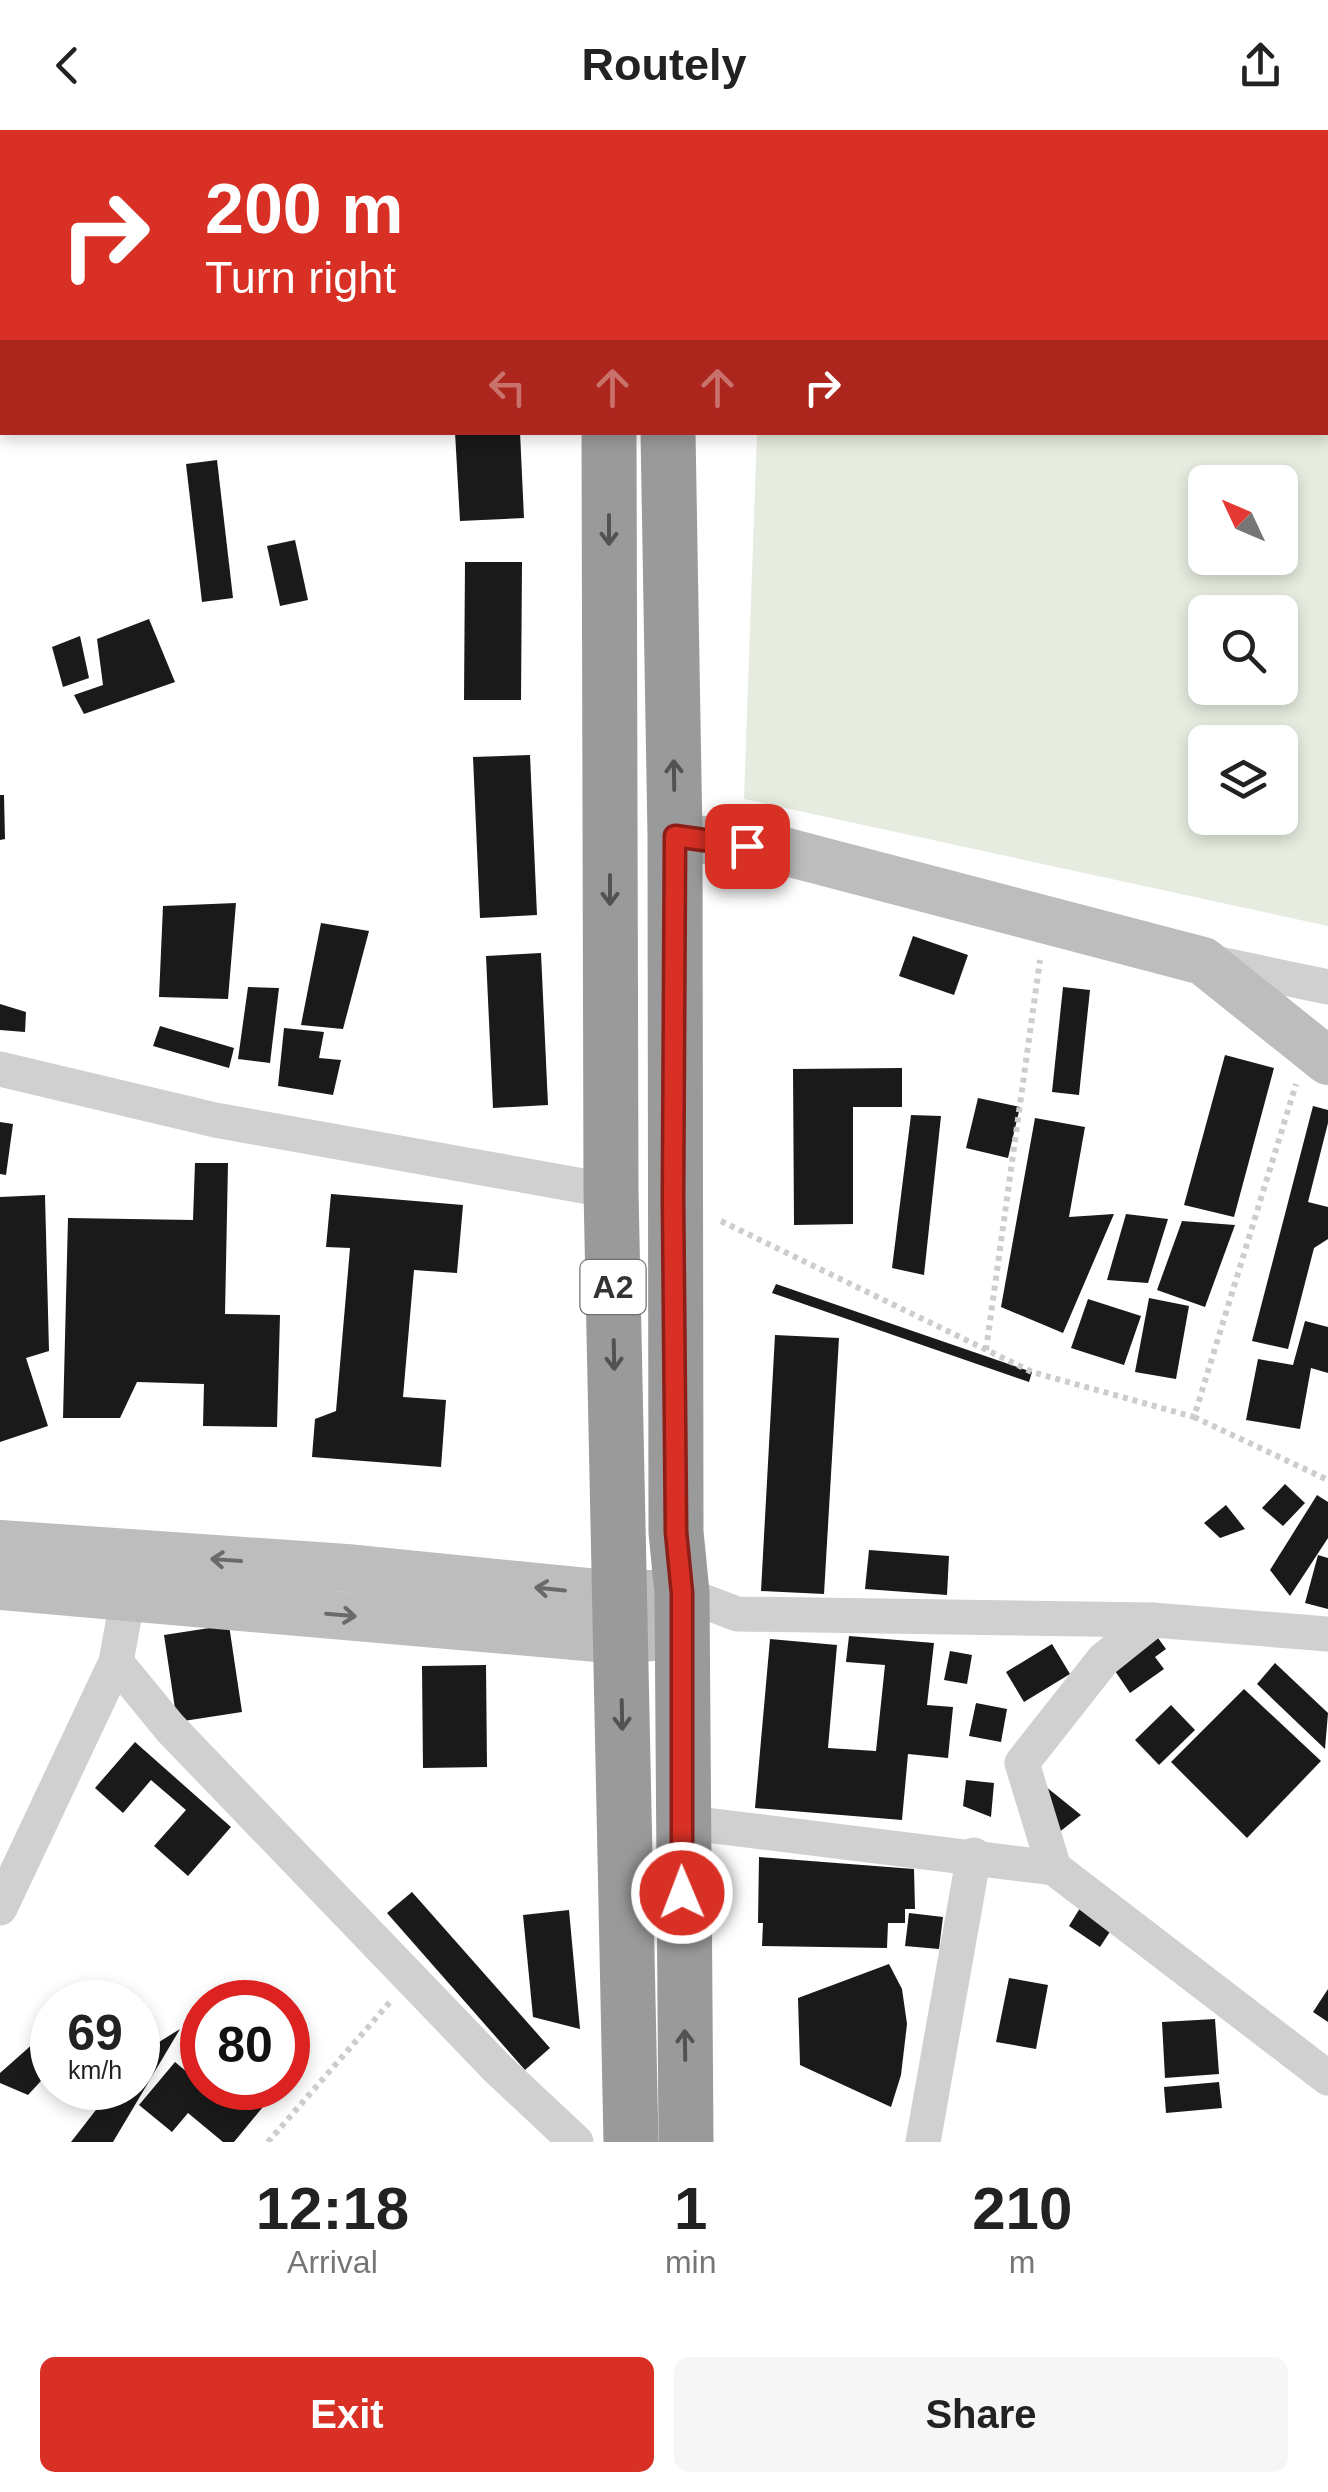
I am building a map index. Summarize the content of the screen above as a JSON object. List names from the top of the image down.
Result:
{
  "streets": {
    "highway": ["A2"]
  },
  "north": "top left",
  "page": {
    "header": "Routely",
    "turn": ["200 m", "Turn right"],
    "speed": "69 km/h",
    "limit": "80",
    "eta": [
      "12:18",
      "Arrival",
      "1",
      "min",
      "210",
      "m"
    ],
    "buttons": ["Exit", "Share"]
  }
}
